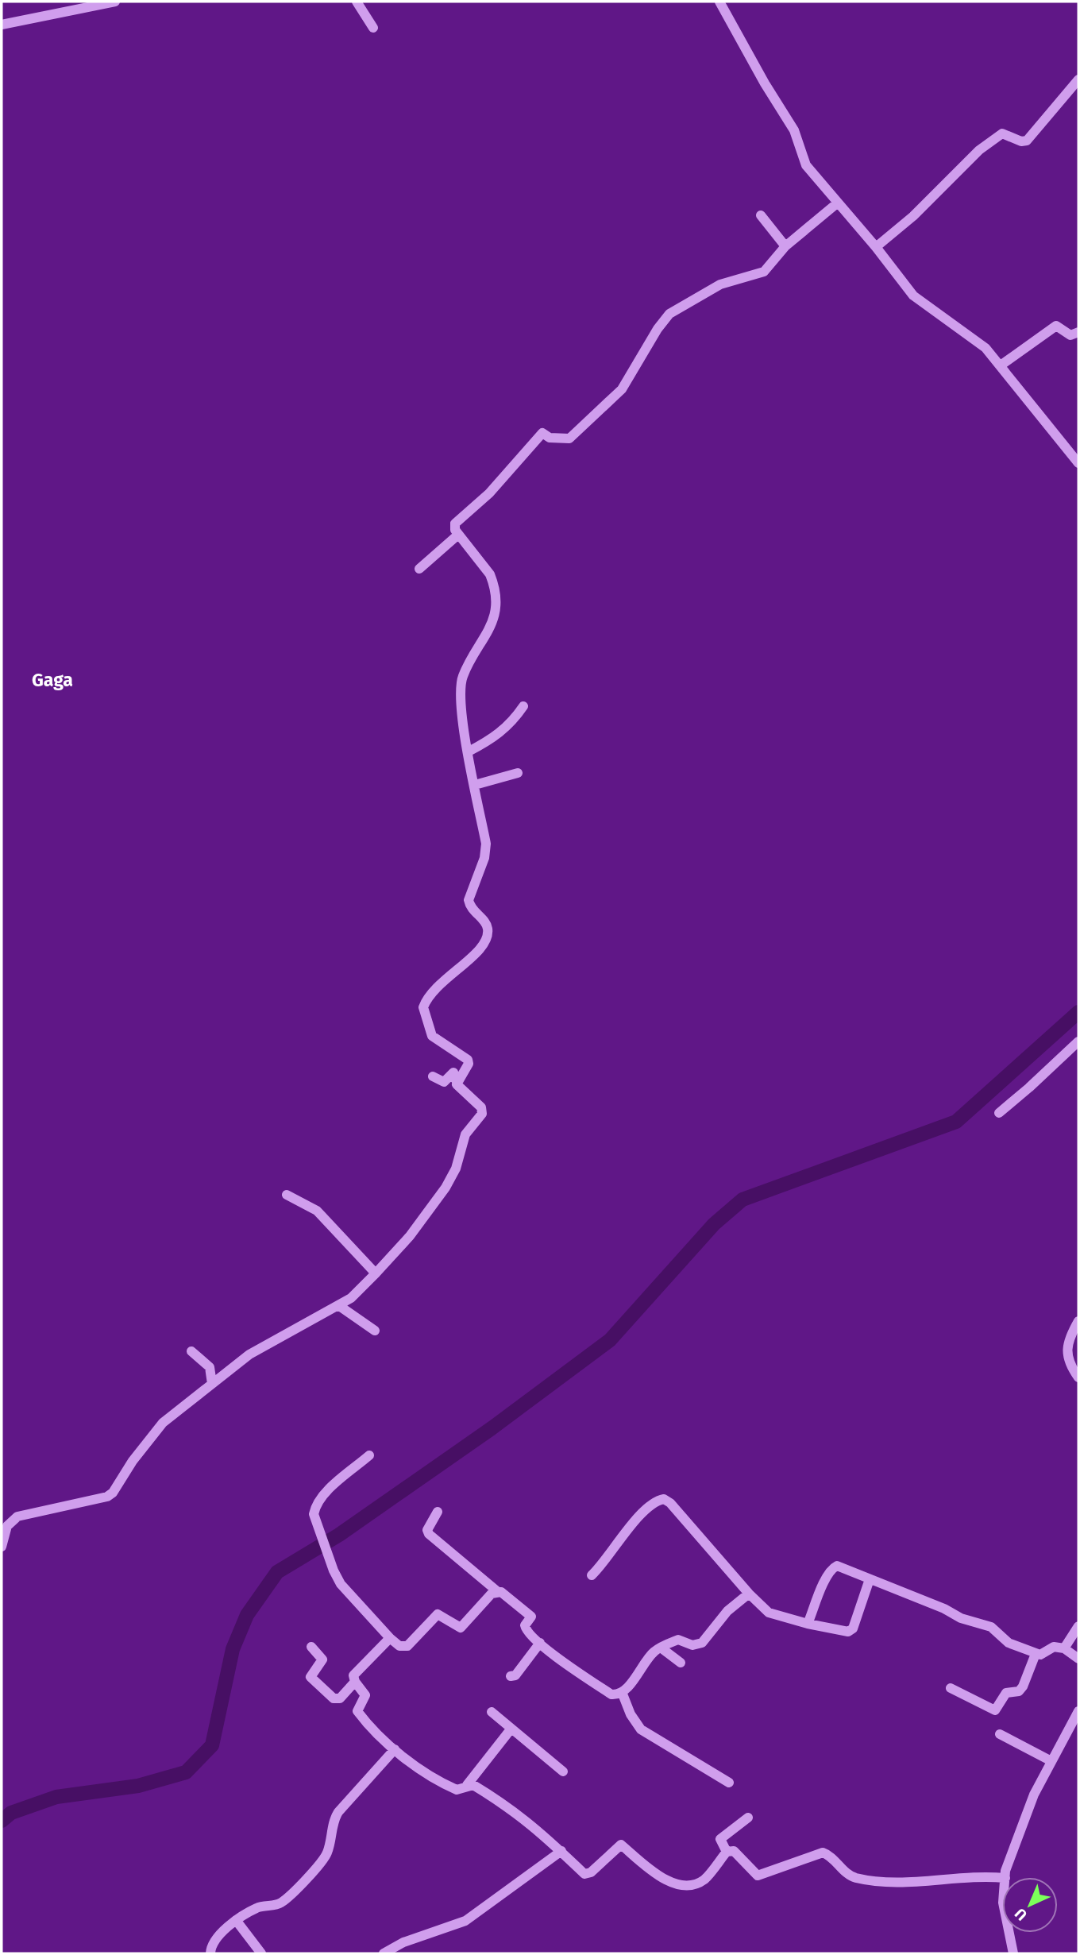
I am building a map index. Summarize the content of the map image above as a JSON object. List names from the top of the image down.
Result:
{
  "districts": ["Gaga"],
  "north": "bottom left"
}
